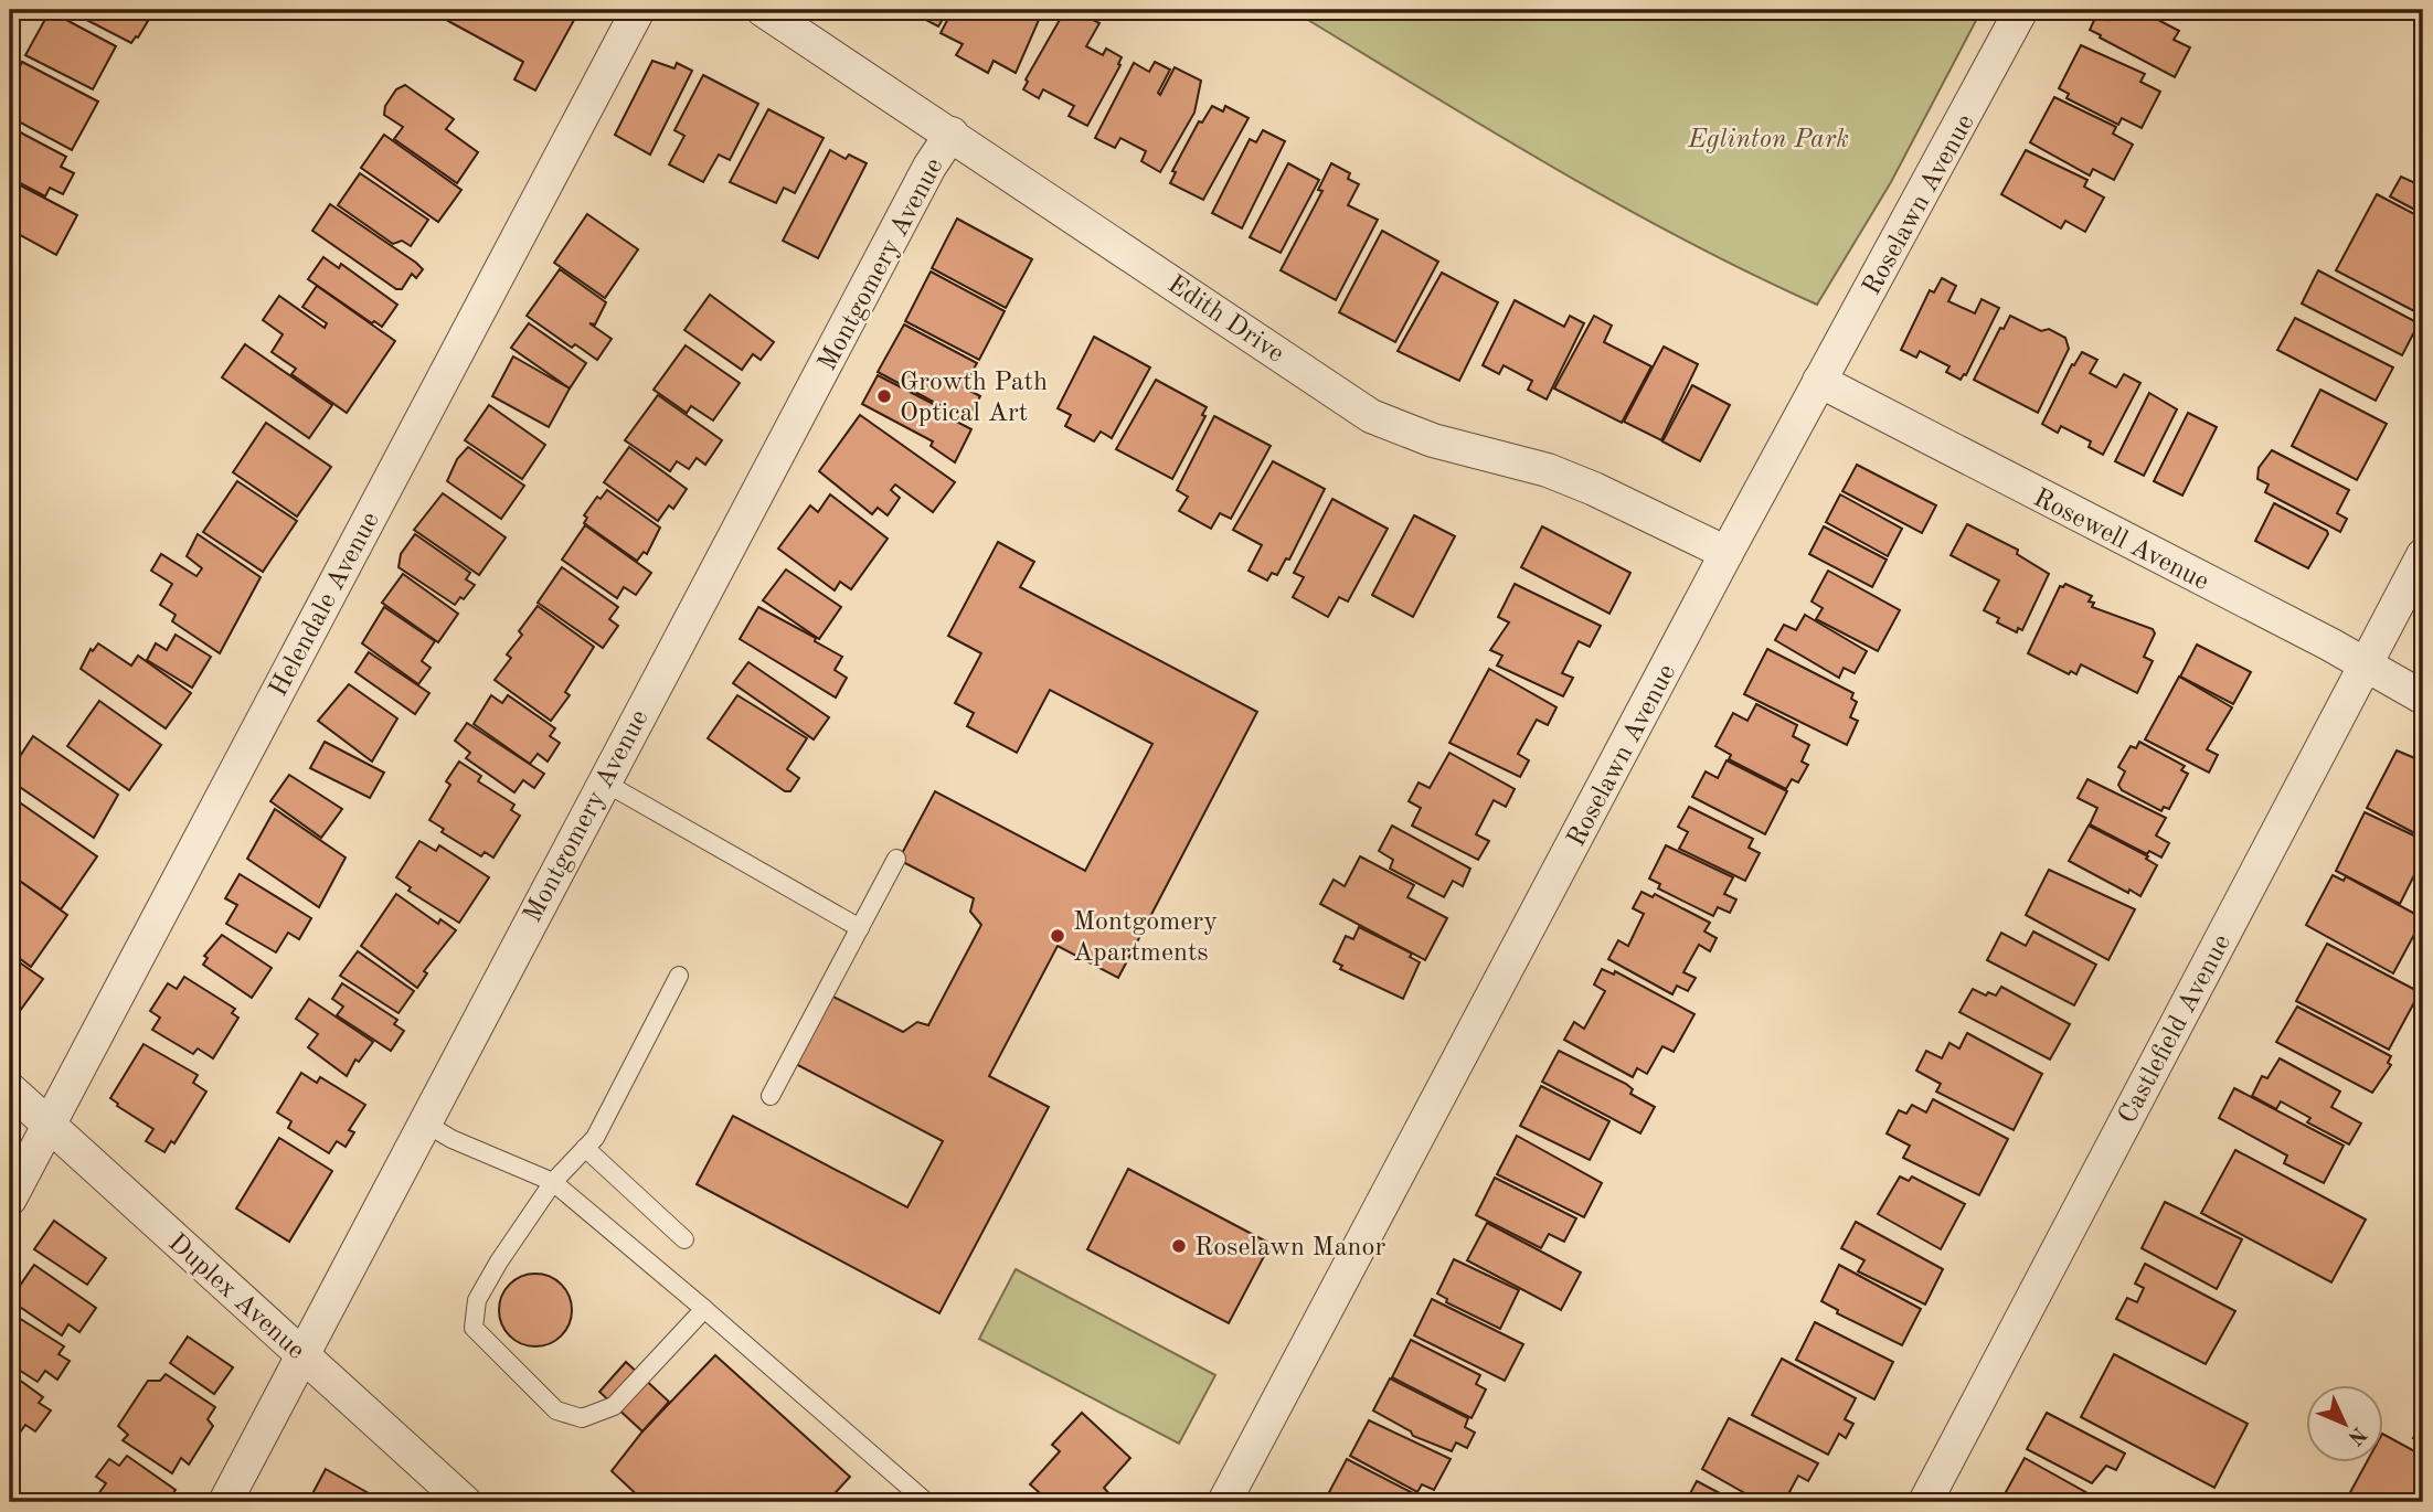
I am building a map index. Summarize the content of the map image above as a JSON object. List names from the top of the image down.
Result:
{
  "streets": {
    "street": [
      "Roselawn Avenue",
      "Montgomery Avenue",
      "Edith Drive",
      "Rosewell Avenue",
      "Helendale Avenue",
      "Castlefield Avenue",
      "Duplex Avenue"
    ]
  },
  "crossings": [
    ["Roselawn Avenue", "Edith Drive"],
    ["Roselawn Avenue", "Rosewell Avenue"],
    ["Montgomery Avenue", "Edith Drive"],
    ["Montgomery Avenue", "Duplex Avenue"],
    ["Rosewell Avenue", "Castlefield Avenue"],
    ["Helendale Avenue", "Duplex Avenue"]
  ],
  "parks": ["Eglinton Park"],
  "places": ["Growth Path Optical Art", "Montgomery Apartments", "Roselawn Manor"],
  "north": "bottom right"
}
